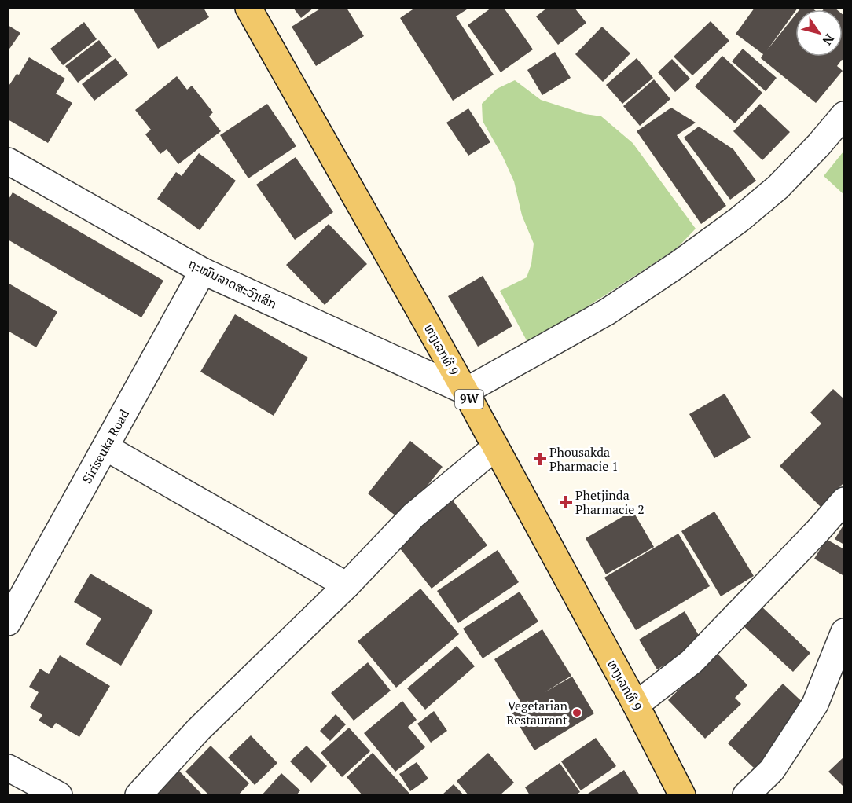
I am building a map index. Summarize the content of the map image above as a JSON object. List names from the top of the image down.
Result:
{
  "streets": {
    "main road": ["ທາງເລກທີ 9", "9W"],
    "street": ["ຖະໜົນລາດສະວົງເສິກ", "Siriseuka Road"]
  },
  "crossings": [
    ["ຖະໜົນລາດສະວົງເສິກ", "ທາງເລກທີ 9"],
    ["ຖະໜົນລາດສະວົງເສິກ", "Siriseuka Road"]
  ],
  "places": {
    "health": ["Phousakda Pharmacie 1", "Phetjinda Pharmacie 2"],
    "other": ["Vegetarian Restaurant"]
  },
  "north": "bottom right"
}
